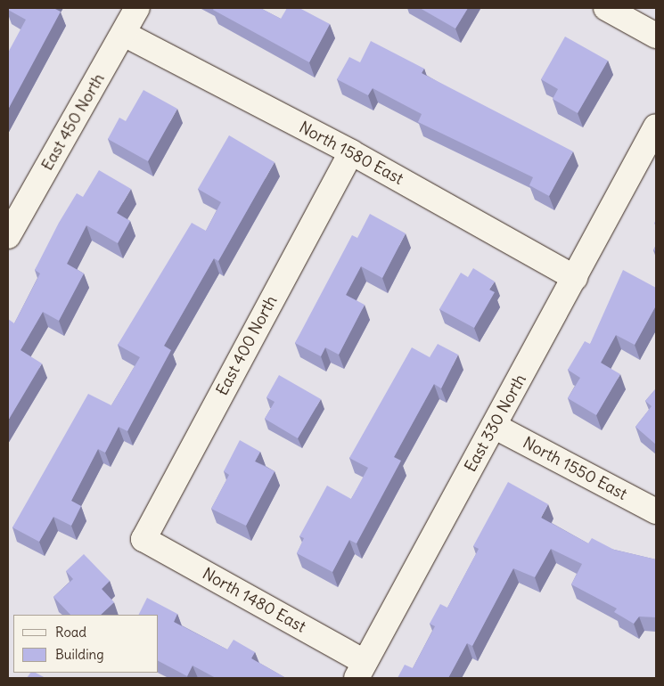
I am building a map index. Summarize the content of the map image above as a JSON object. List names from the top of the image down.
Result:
{
  "streets": {
    "street": [
      "East 450 North",
      "North 1580 East",
      "East 400 North",
      "East 330 North",
      "North 1550 East",
      "North 1480 East"
    ]
  },
  "crossings": [
    ["East 450 North", "North 1580 East"],
    ["North 1580 East", "East 400 North"],
    ["North 1580 East", "East 330 North"],
    ["East 400 North", "North 1480 East"],
    ["East 330 North", "North 1550 East"],
    ["East 330 North", "North 1480 East"]
  ],
  "legend": ["Road", "Building"]
}
